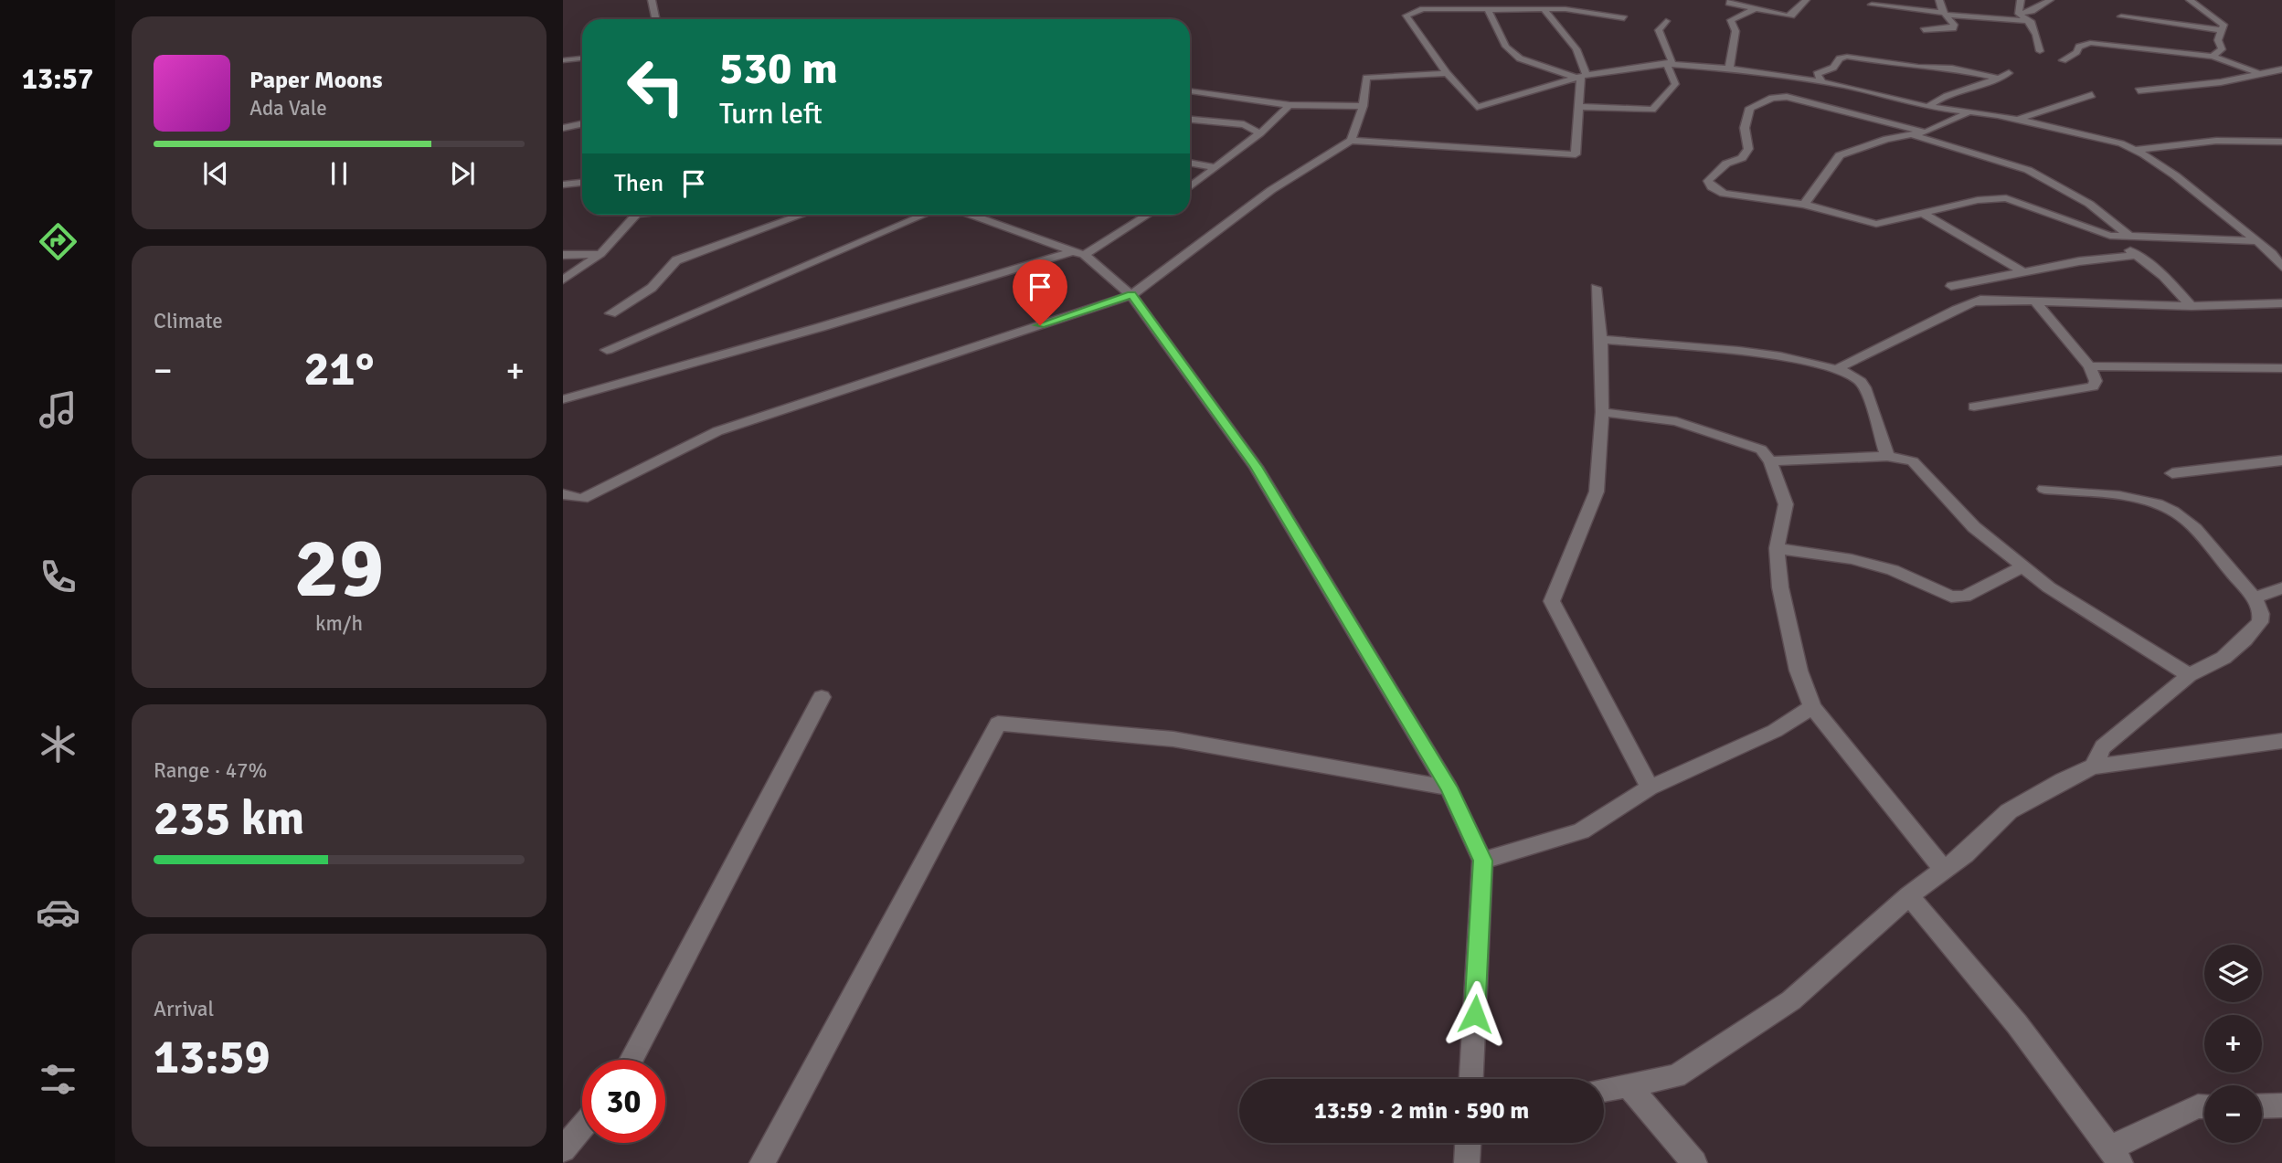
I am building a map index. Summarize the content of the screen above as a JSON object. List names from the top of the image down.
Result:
{
  "page": {
    "tabs": "13:57",
    "turn": ["530 m", "Turn left"],
    "song": ["Paper Moons", "Ada Vale"],
    "then": "Then",
    "tile": [
      "Climate",
      ["29", "km/h"],
      ["Range · 47%", "235 km"],
      ["Arrival", "13:59"]
    ],
    "heat": ["−", "21°", "+"],
    "map_buttons": ["+", "−"],
    "limit": "30",
    "trip": "13:59 · 2 min · 590 m"
  }
}
